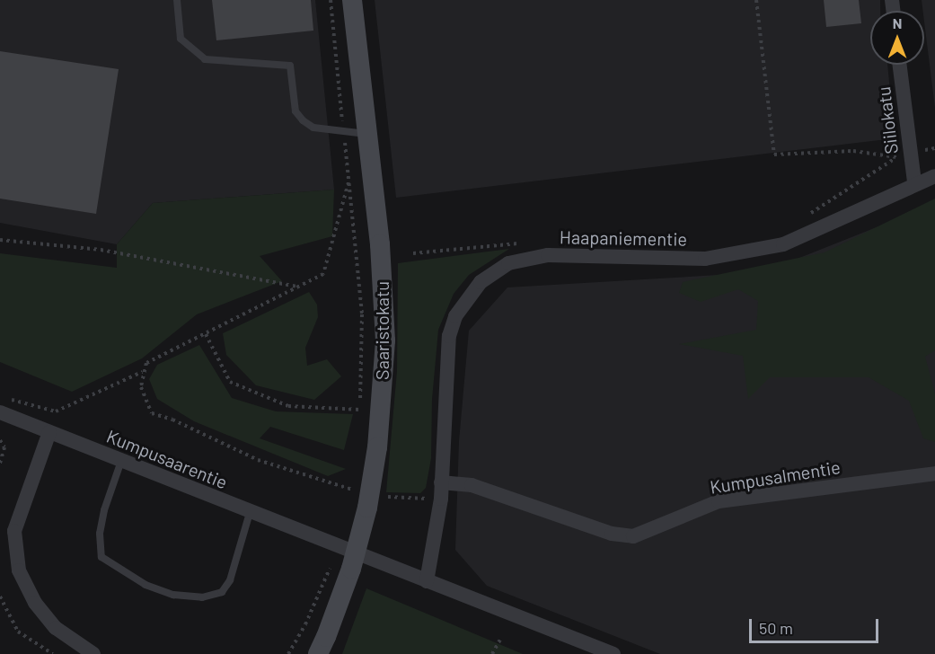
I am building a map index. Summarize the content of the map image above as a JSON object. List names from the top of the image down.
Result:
{
  "streets": {
    "main road": ["Saaristokatu"],
    "street": [
      "Siilokatu",
      "Haapaniementie",
      "Kumpusaarentie",
      "Kumpusalmentie"
    ]
  },
  "crossings": [
    ["Siilokatu", "Haapaniementie"],
    ["Haapaniementie", "Kumpusaarentie"],
    ["Haapaniementie", "Kumpusalmentie"]
  ],
  "scale_bar": "50 m",
  "north": "top"
}
